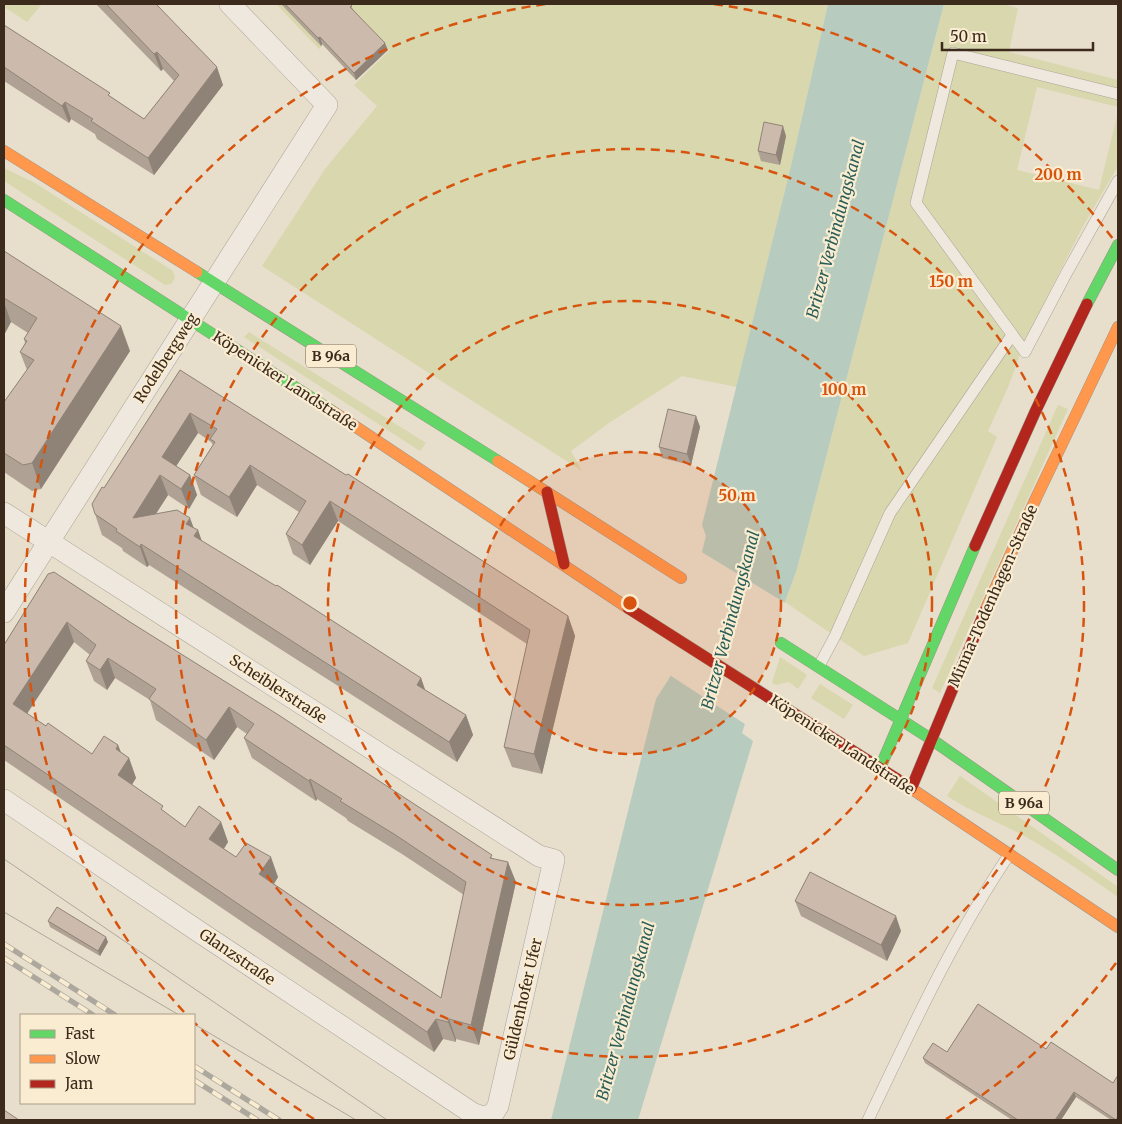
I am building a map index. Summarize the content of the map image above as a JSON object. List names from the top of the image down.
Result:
{
  "streets": {
    "main road": ["B 96a", "Köpenicker Landstraße", "Minna-Todenhagen-Straße"],
    "street": [
      "Rodelbergweg",
      "Scheiblerstraße",
      "Glanzstraße",
      "Güldenhofer Ufer"
    ]
  },
  "crossings": [
    ["B 96a", "Rodelbergweg"],
    ["B 96a", "Minna-Todenhagen-Straße"],
    ["Rodelbergweg", "Köpenicker Landstraße"],
    ["Rodelbergweg", "Scheiblerstraße"],
    ["Köpenicker Landstraße", "Minna-Todenhagen-Straße"],
    ["Scheiblerstraße", "Güldenhofer Ufer"],
    ["Glanzstraße", "Güldenhofer Ufer"]
  ],
  "water": ["Britzer Verbindungskanal"],
  "legend": ["Fast", "Slow", "Jam"],
  "scale_bar": "50 m",
  "rings": [
    "200 m",
    "150 m",
    "100 m",
    "50 m"
  ]
}
